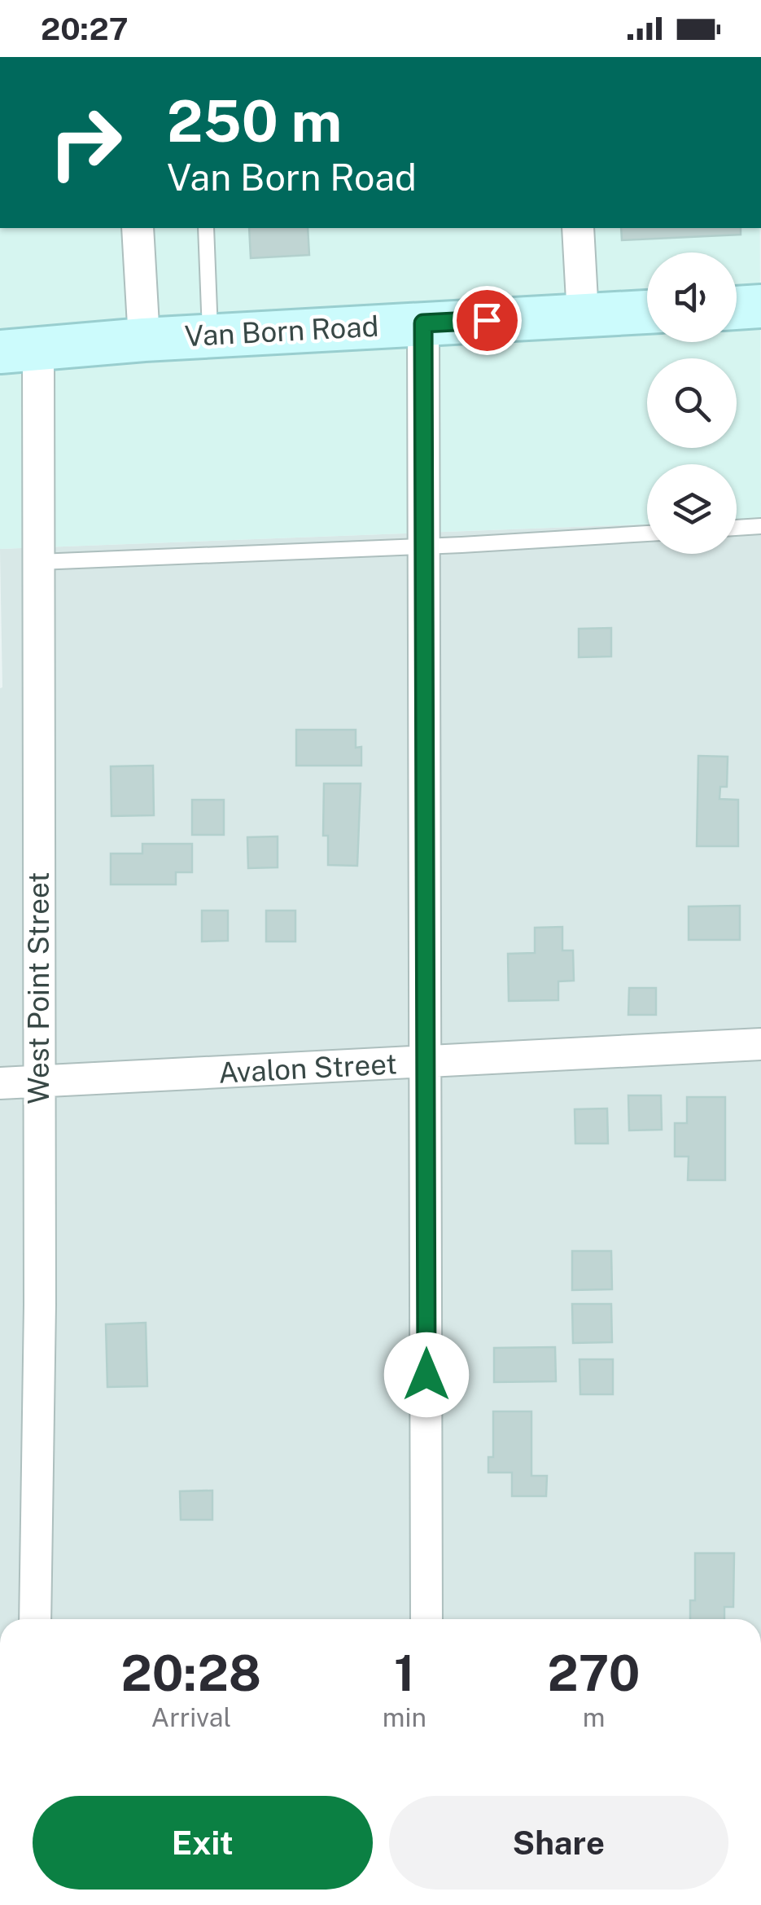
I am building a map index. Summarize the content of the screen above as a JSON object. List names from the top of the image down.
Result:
{
  "streets": {
    "main road": ["Van Born Road"],
    "street": ["West Point Street", "Avalon Street"]
  },
  "crossings": [
    ["Van Born Road", "West Point Street"],
    ["West Point Street", "Avalon Street"]
  ],
  "page": {
    "status": "20:27",
    "turn": ["250 m", "Van Born Road"],
    "eta": [
      "20:28",
      "Arrival",
      "1",
      "min",
      "270",
      "m"
    ],
    "buttons": ["Exit", "Share"]
  }
}
